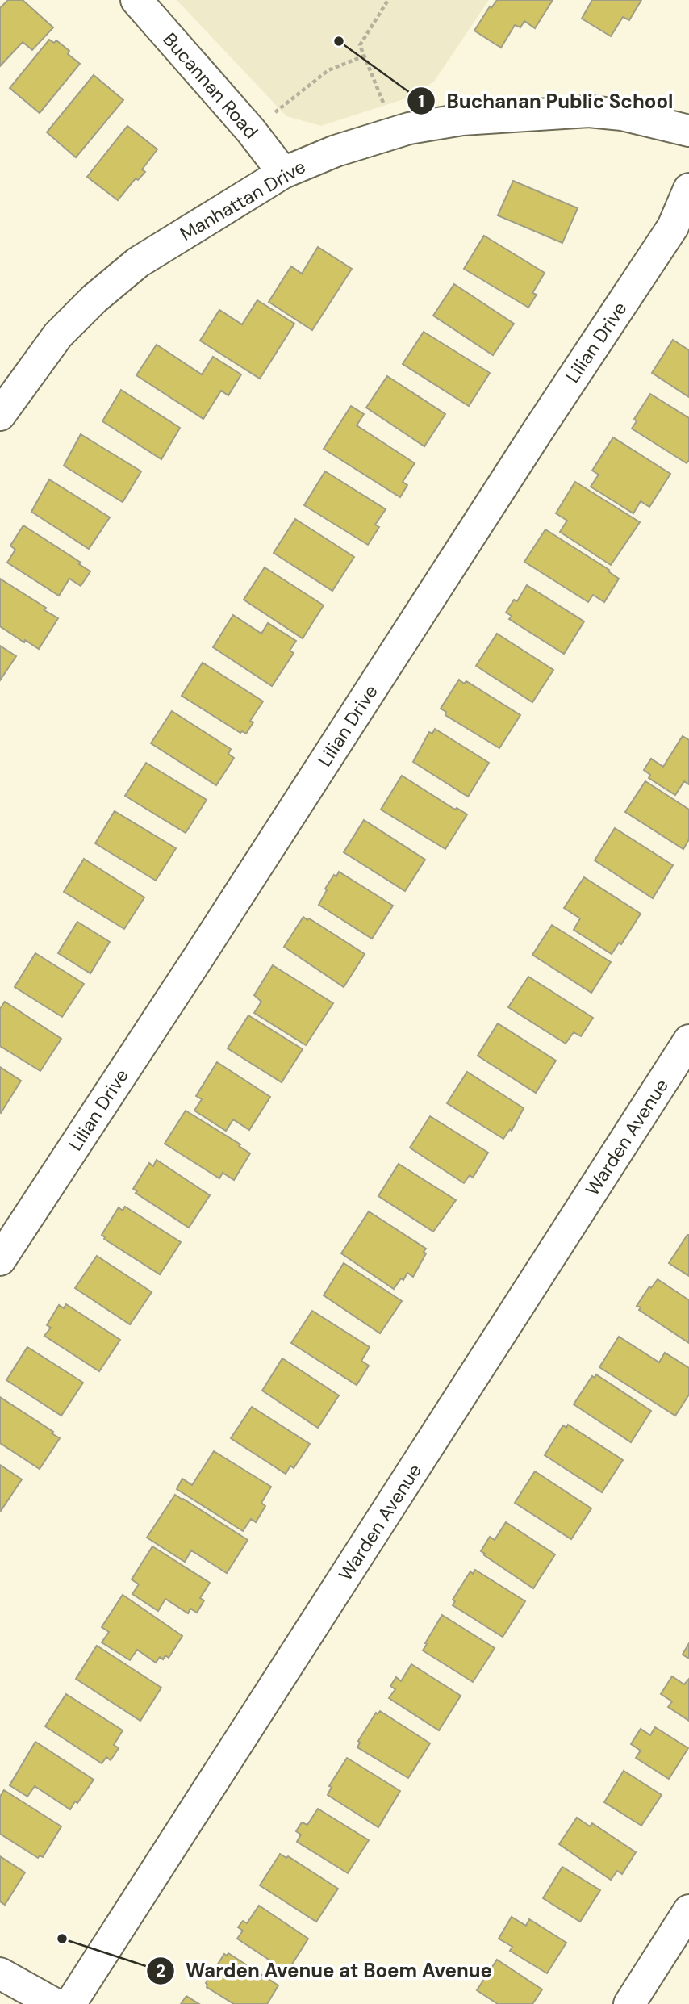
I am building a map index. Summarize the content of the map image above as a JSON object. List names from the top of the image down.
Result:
{
  "streets": {
    "street": [
      "Bucannan Road",
      "Manhattan Drive",
      "Lilian Drive",
      "Warden Avenue"
    ]
  },
  "crossings": [
    ["Bucannan Road", "Manhattan Drive"]
  ],
  "places": ["Buchanan Public School", "Warden Avenue at Boem Avenue"]
}
